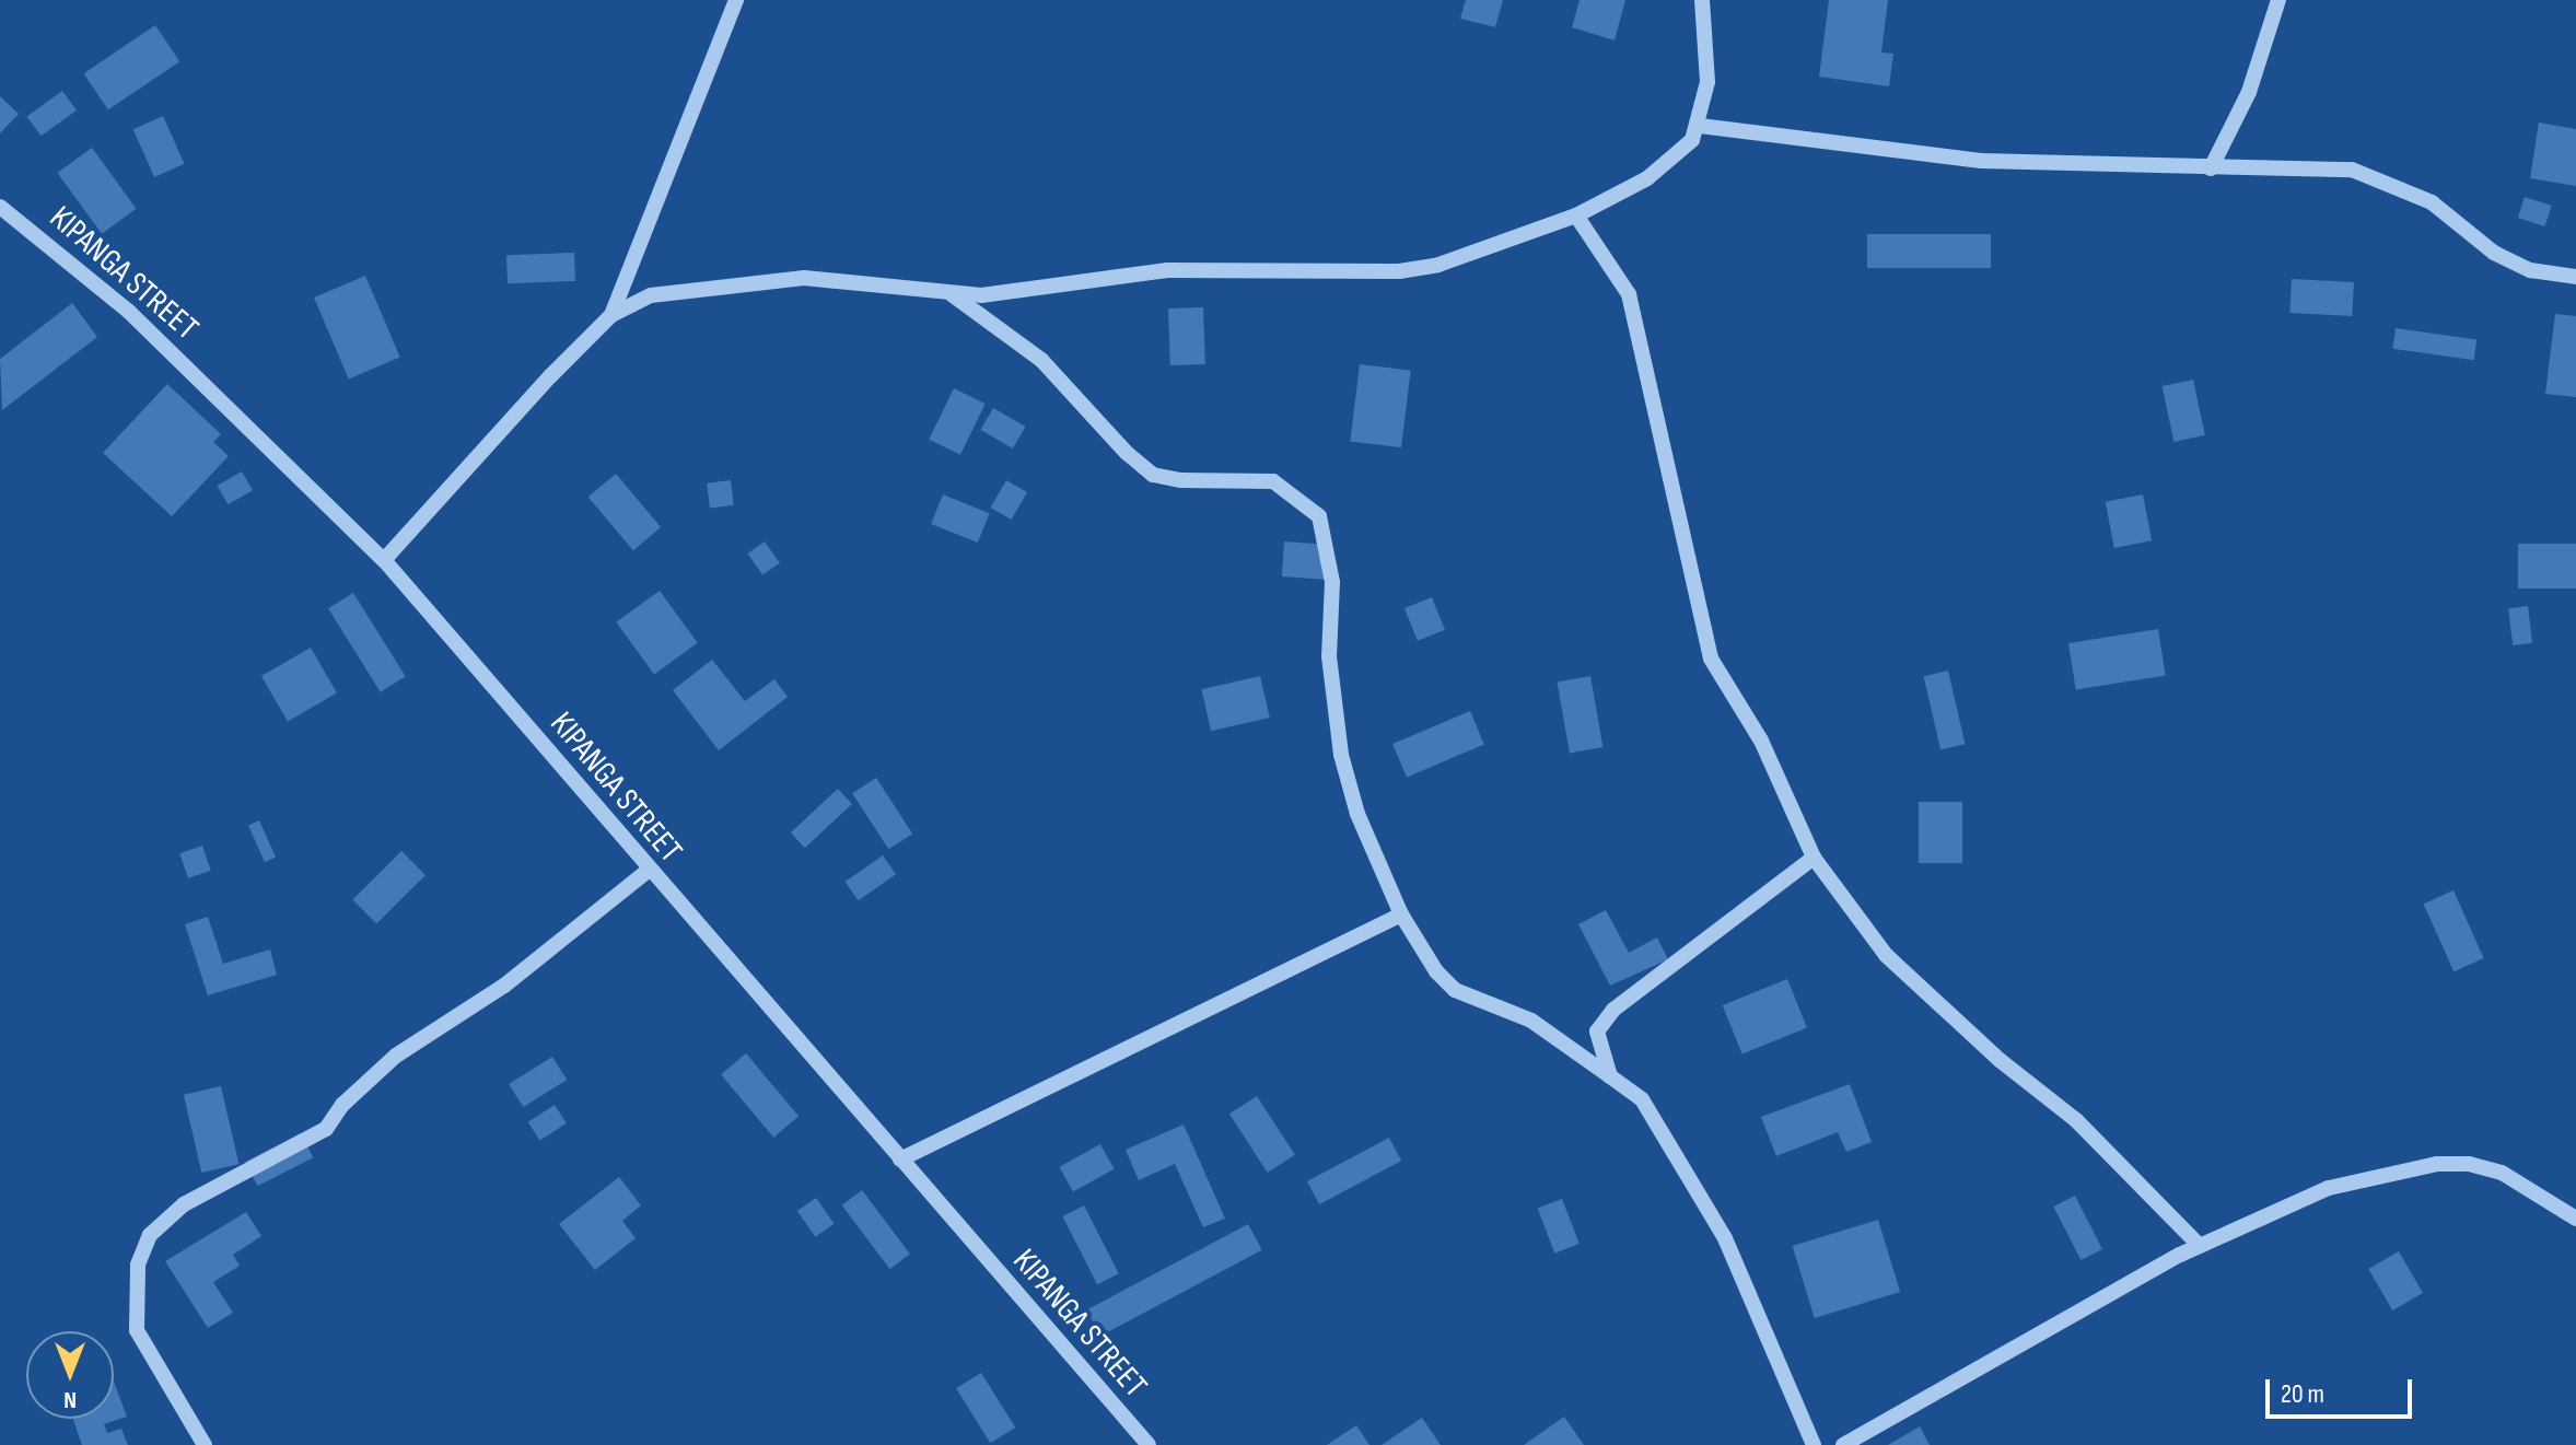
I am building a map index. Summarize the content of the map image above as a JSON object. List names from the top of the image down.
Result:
{
  "streets": {
    "street": ["KIPANGA STREET"]
  },
  "scale_bar": "20 m",
  "north": "bottom"
}
